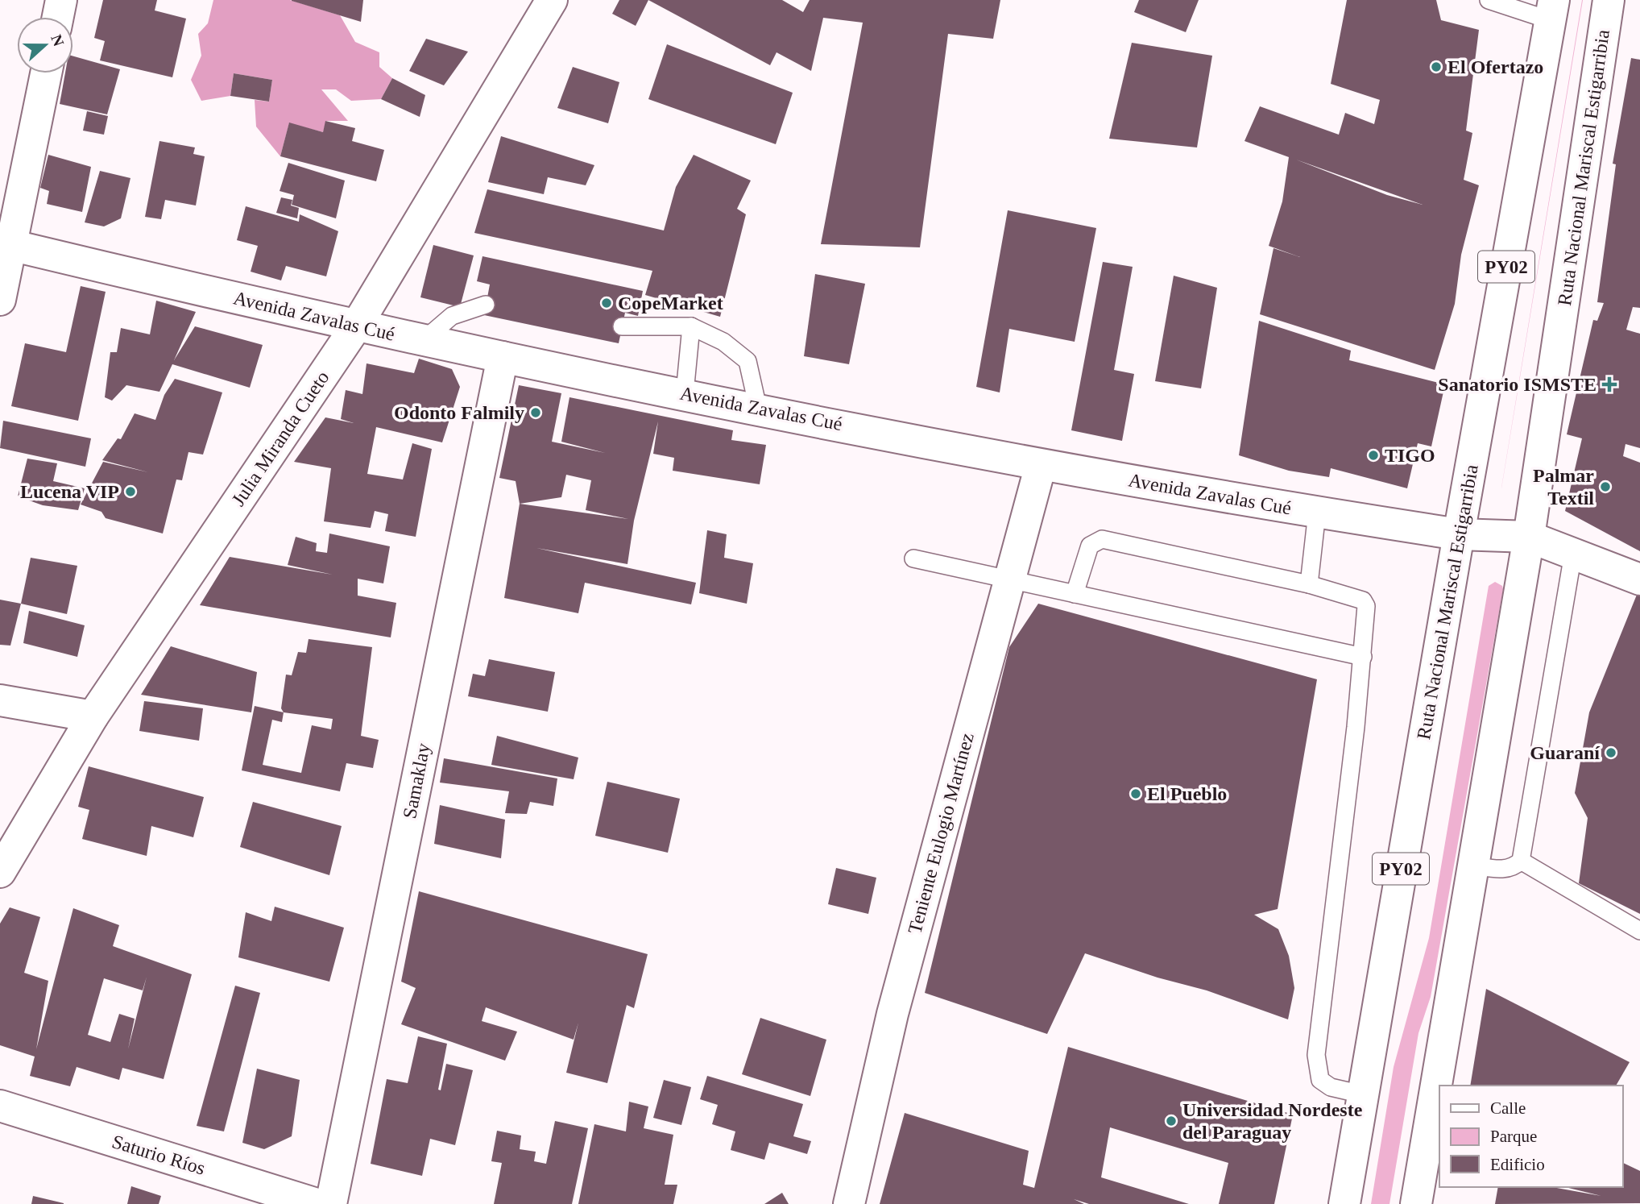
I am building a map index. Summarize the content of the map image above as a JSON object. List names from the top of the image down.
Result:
{
  "streets": {
    "main road": [
      "Ruta Nacional Mariscal Estigarribia",
      "PY02",
      "Avenida Zavalas Cué",
      "Julia Miranda Cueto",
      "Samaklay",
      "Teniente Eulogio Martínez",
      "Saturio Ríos"
    ]
  },
  "crossings": [
    ["Ruta Nacional Mariscal Estigarribia", "Avenida Zavalas Cué"],
    ["Avenida Zavalas Cué", "Julia Miranda Cueto"],
    ["Avenida Zavalas Cué", "Samaklay"],
    ["Avenida Zavalas Cué", "Teniente Eulogio Martínez"]
  ],
  "places": {
    "other": [
      "El Ofertazo",
      "CopeMarket",
      "Odonto Falmily",
      "TIGO",
      "Palmar Textil",
      "Lucena VIP",
      "Guaraní",
      "El Pueblo",
      "Universidad Nordeste del Paraguay"
    ],
    "health": ["Sanatorio ISMSTE"]
  },
  "legend": ["Calle", "Parque", "Edificio"],
  "north": "right"
}
